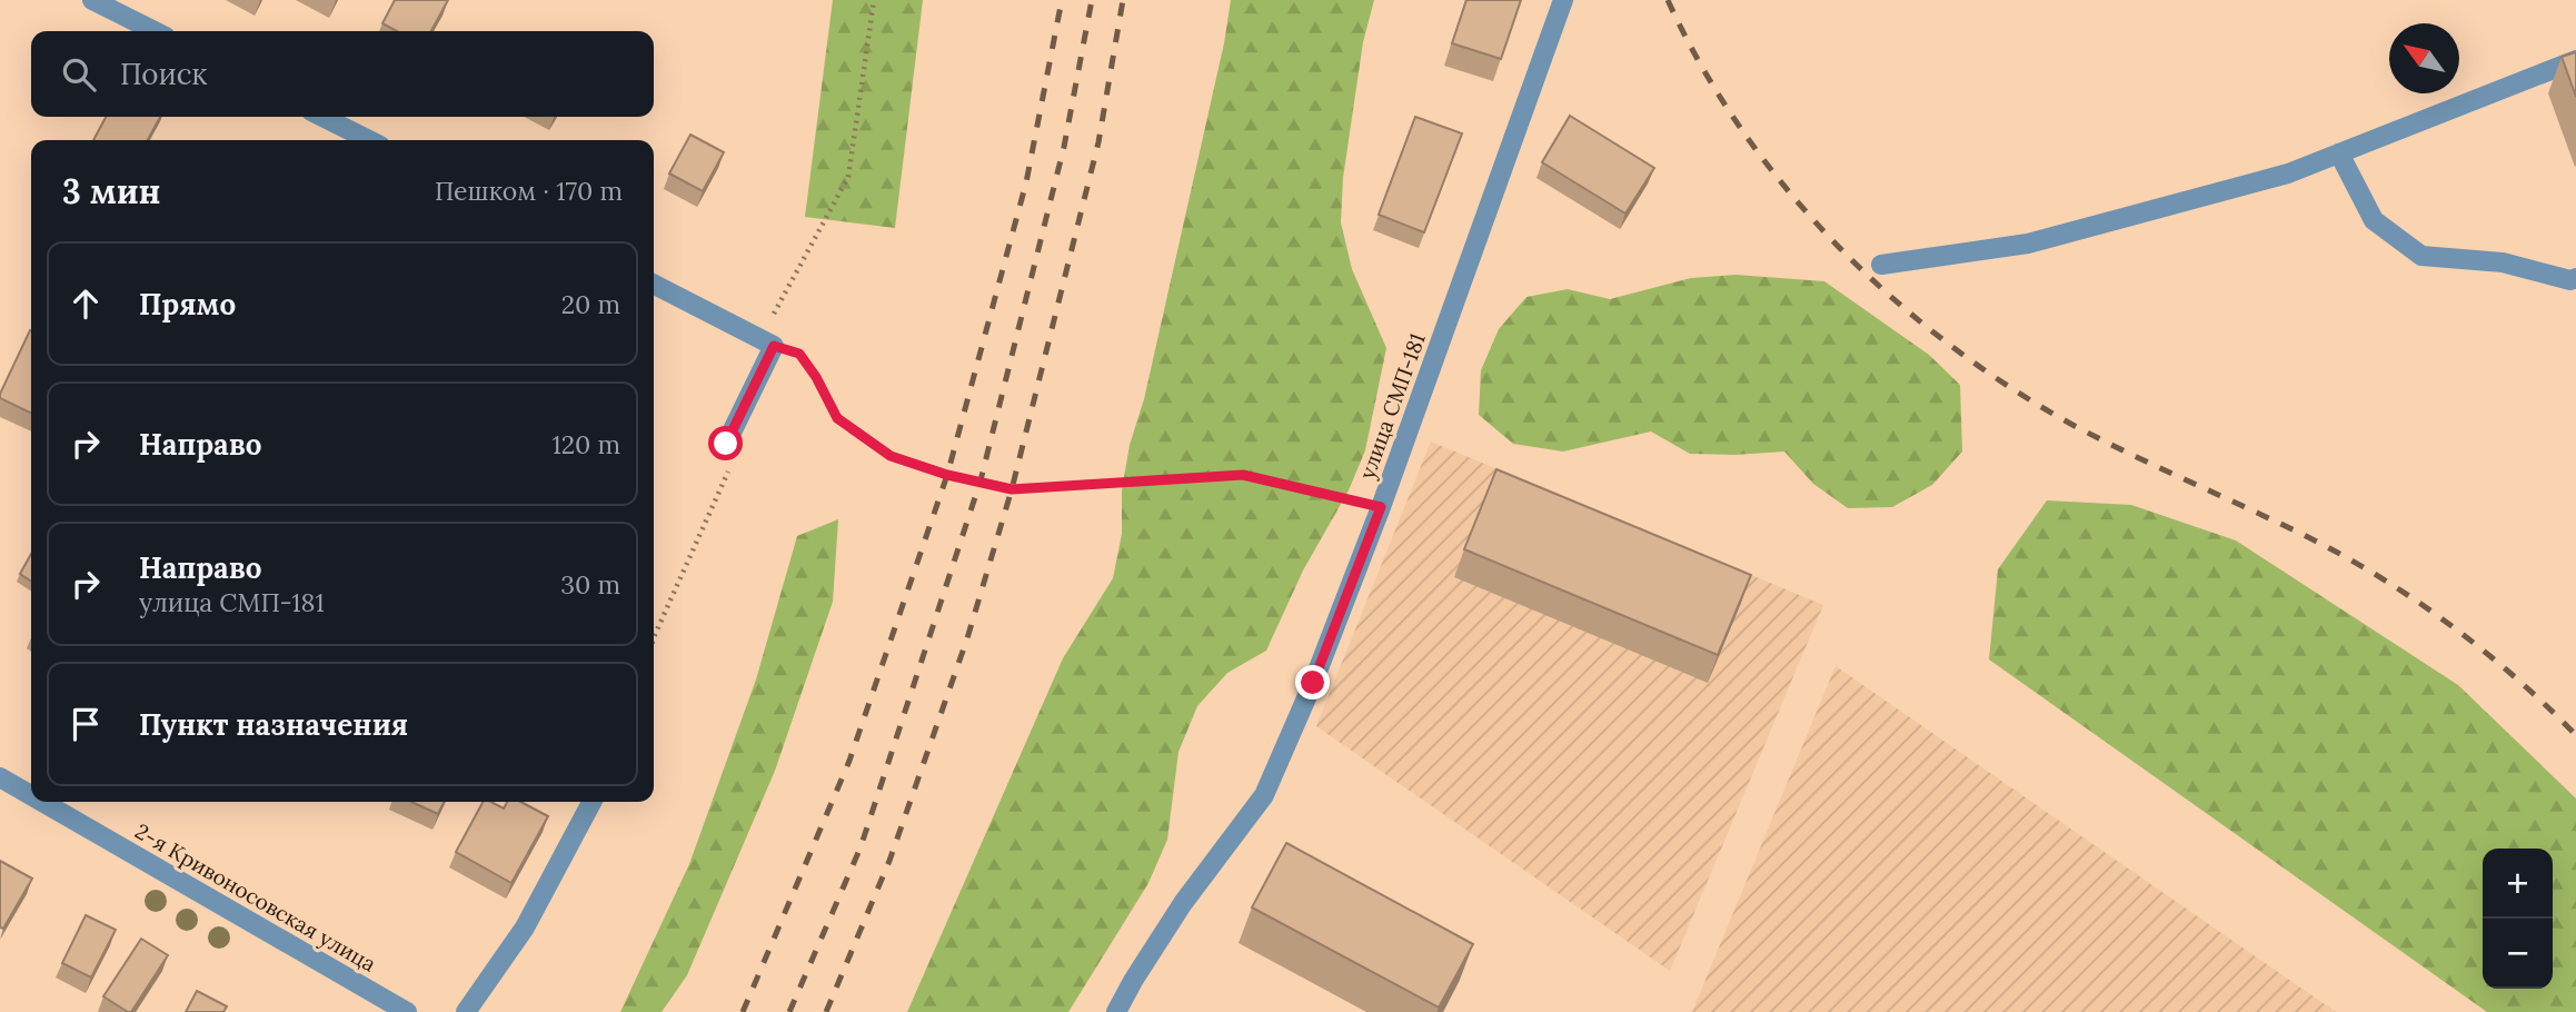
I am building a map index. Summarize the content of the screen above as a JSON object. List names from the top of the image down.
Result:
{
  "streets": {
    "street": ["улица СМП-181", "2-я Кривоносовская улица"]
  },
  "north": "top left",
  "page": {
    "search": "Поиск",
    "heading": ["3 мин", "Пешком · 170 m"],
    "list": [
      ["Прямо", "20 m"],
      ["Направо", "120 m"],
      ["Направо", "улица СМП-181", "30 m"],
      "Пункт назначения"
    ],
    "map_buttons": ["+", "−"]
  }
}
